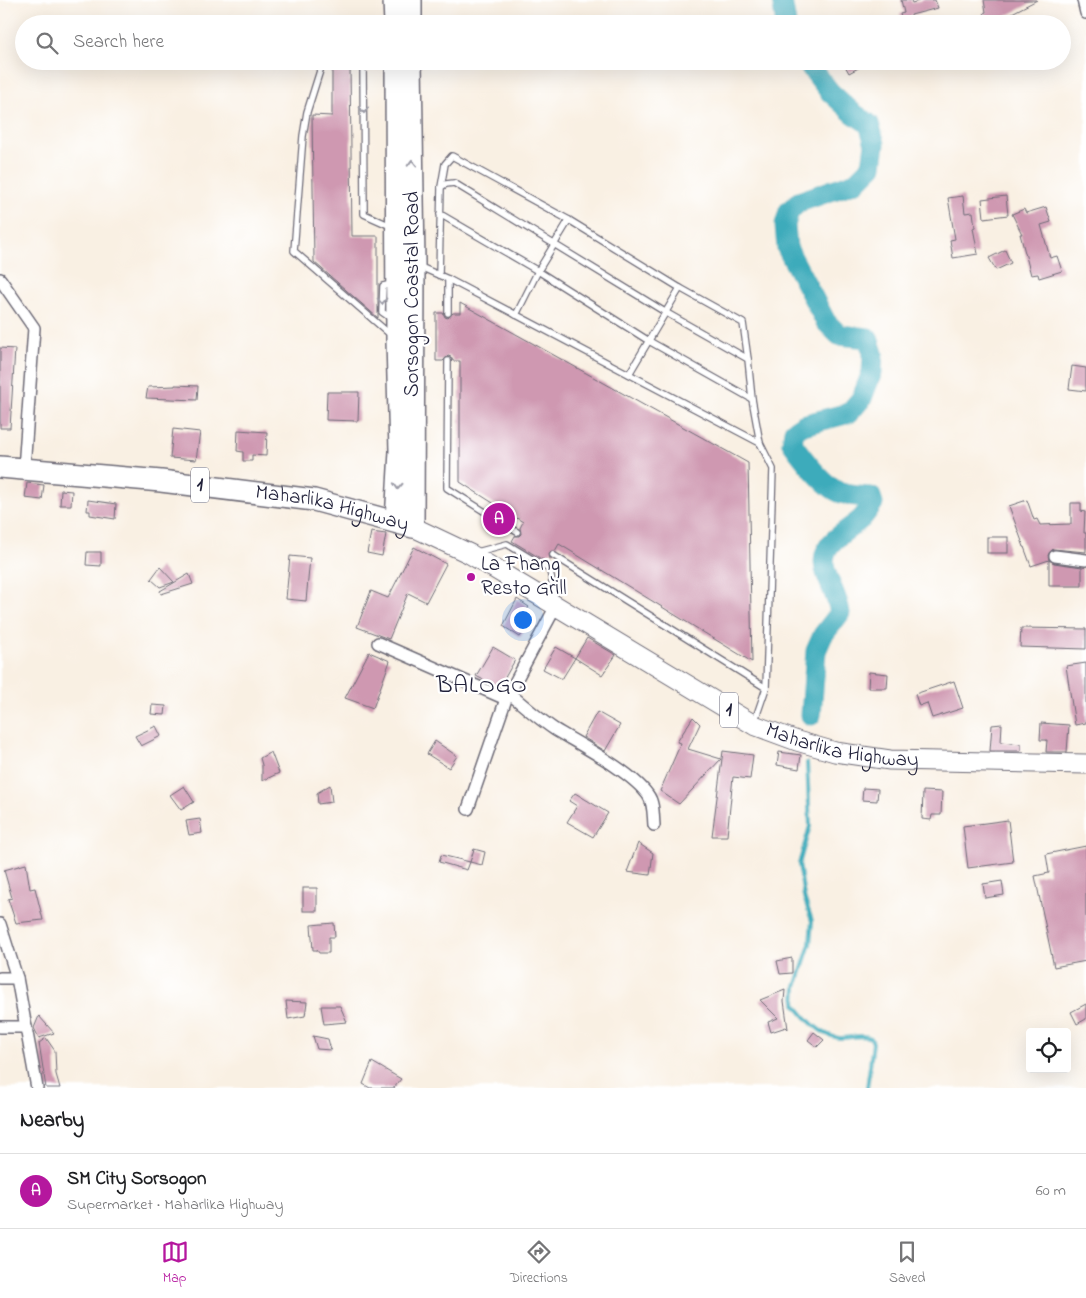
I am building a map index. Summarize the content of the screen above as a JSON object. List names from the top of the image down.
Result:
{
  "streets": {
    "highway": ["Sorsogon Coastal Road", "1", "Maharlika Highway"]
  },
  "crossings": [
    ["Sorsogon Coastal Road", "Maharlika Highway"]
  ],
  "districts": ["BALOGO"],
  "places": ["La Fhang Resto Grill"],
  "page": {
    "search": "Search here",
    "pins": "A",
    "heading": "Nearby",
    "list": [
      {
        "mark": "A",
        "name": "SM City Sorsogon",
        "note": "Supermarket · Maharlika Highway",
        "value": "60 m"
      }
    ],
    "nav": ["Map", "Directions", "Saved"]
  }
}
